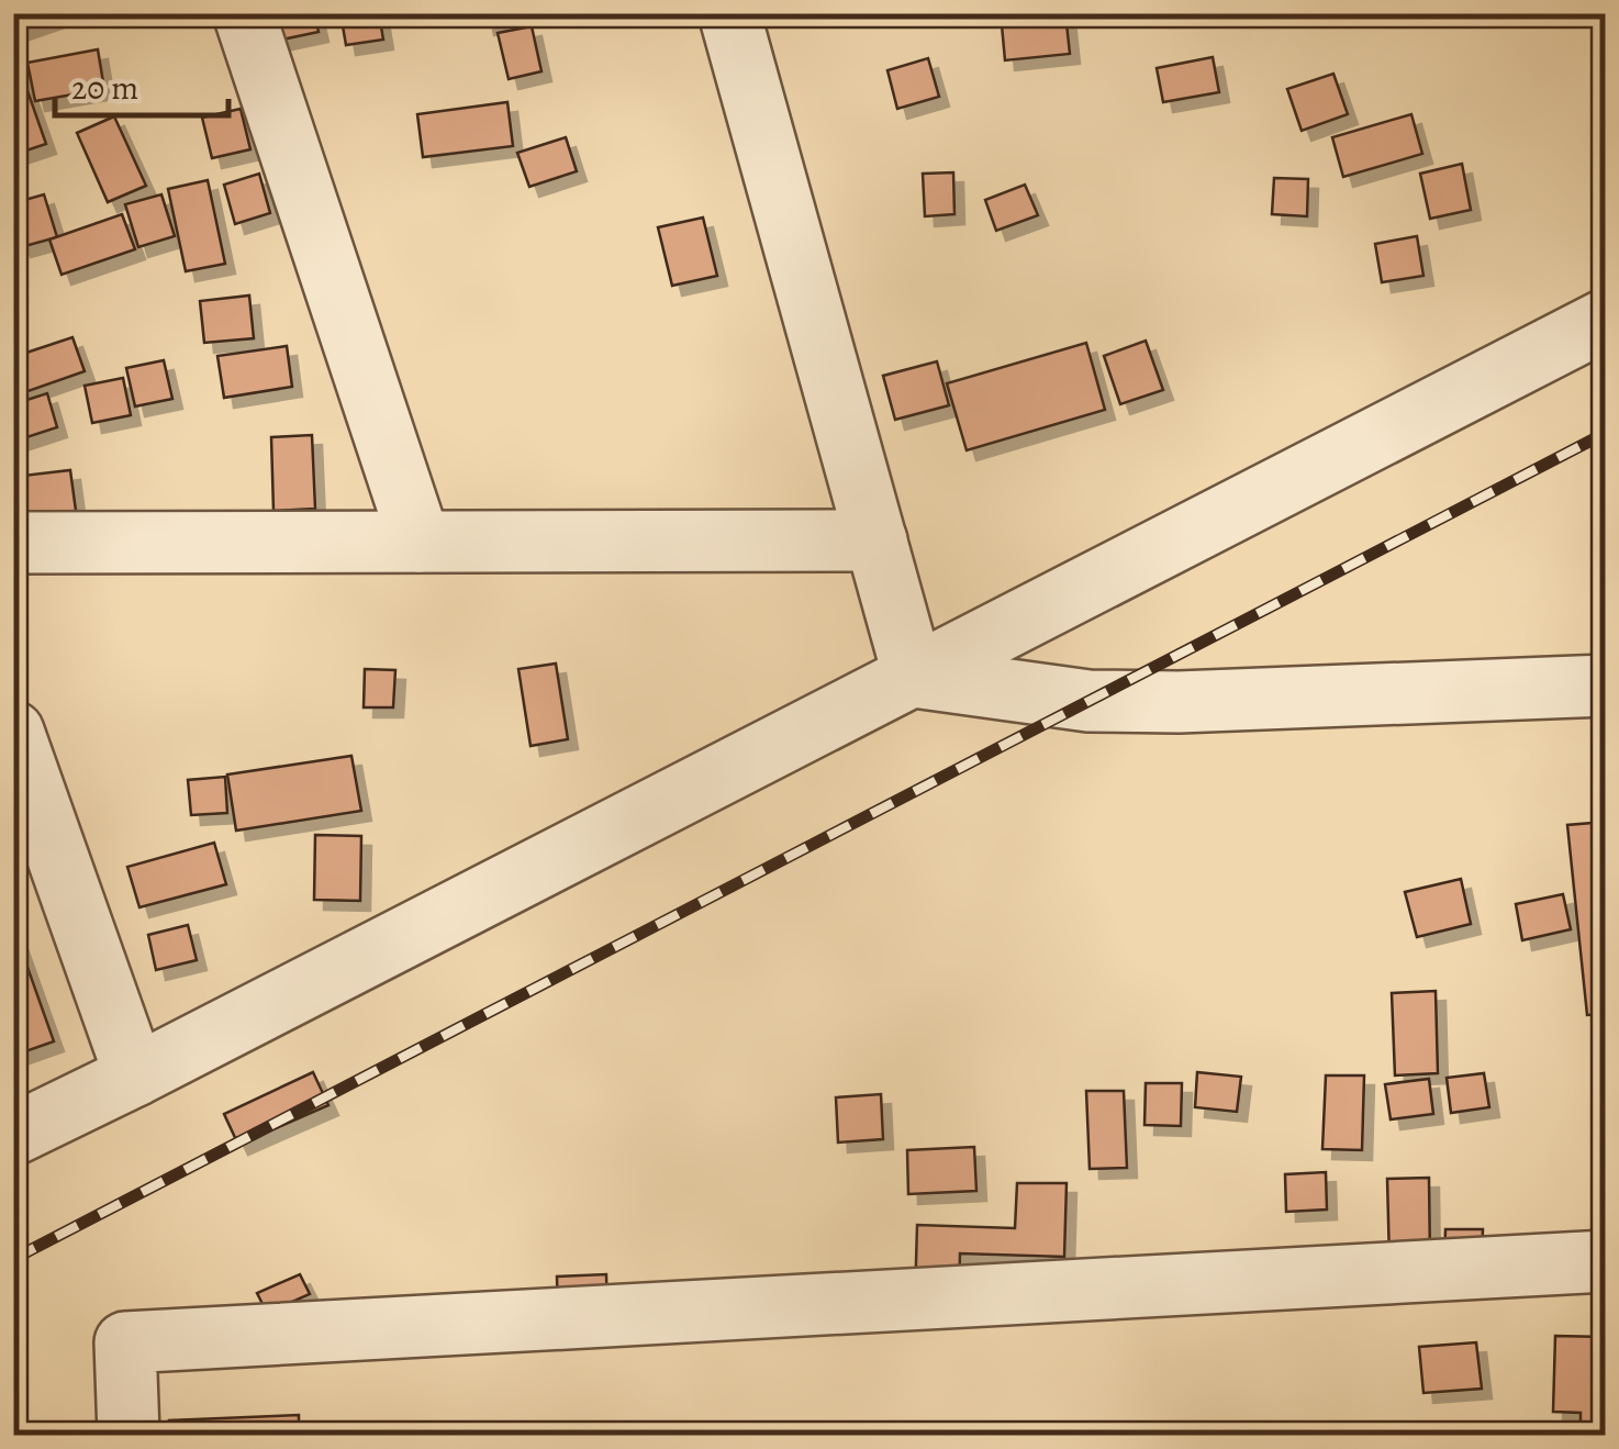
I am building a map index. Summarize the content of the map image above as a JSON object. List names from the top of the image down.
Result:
{
  "scale_bar": "20 m"
}
